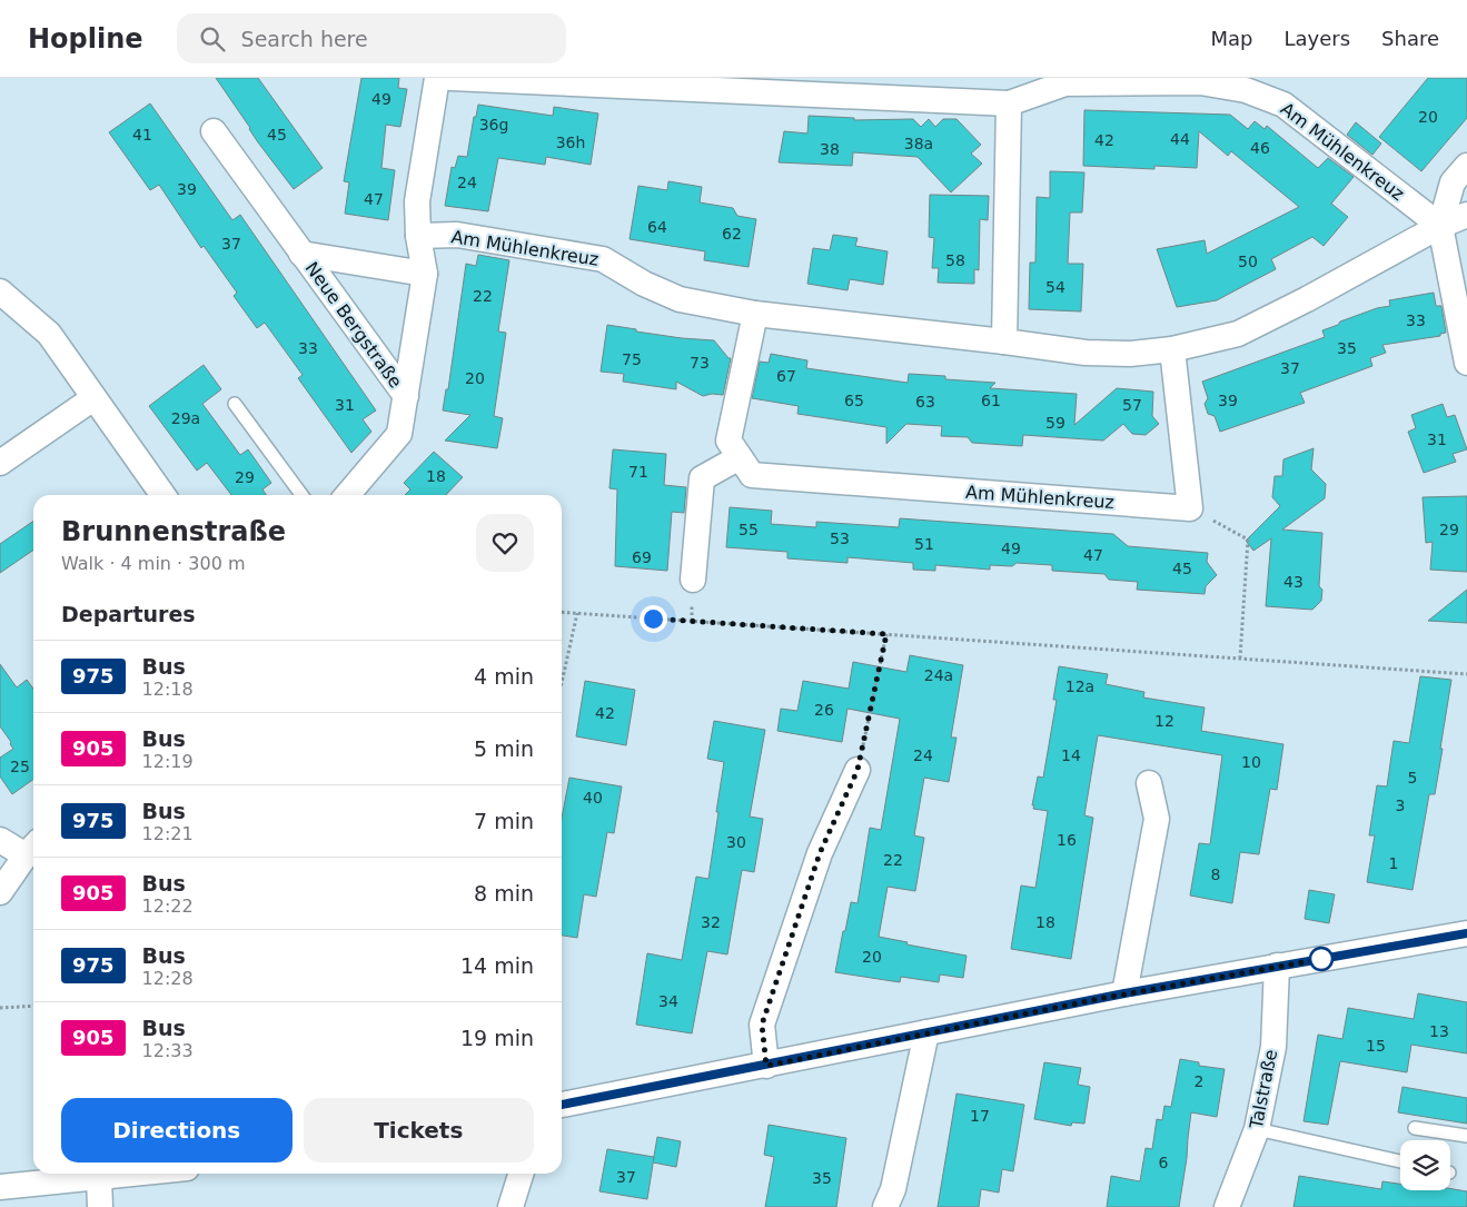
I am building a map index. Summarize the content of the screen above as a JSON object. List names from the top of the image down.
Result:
{
  "streets": {
    "street": ["Am Mühlenkreuz", "Neue Bergstraße", "Talstraße"]
  },
  "crossings": [
    ["Am Mühlenkreuz", "Neue Bergstraße"]
  ],
  "lines": ["bus line 975"],
  "house_numbers": [
    "49",
    "20",
    "36g",
    "41",
    "45",
    "44",
    "42",
    "36h",
    "38a",
    "46",
    "38",
    "24",
    "39",
    "47",
    "64",
    "62",
    "37",
    "58",
    "50",
    "54",
    "22",
    "33",
    "33",
    "35",
    "75",
    "73",
    "37",
    "67",
    "20",
    "65",
    "61",
    "39",
    "63",
    "31",
    "57",
    "29a",
    "59",
    "31",
    "71",
    "18",
    "29",
    "55",
    "29",
    "53",
    "51",
    "49",
    "47",
    "69",
    "45",
    "43",
    "24a",
    "12a",
    "26",
    "42",
    "12",
    "24",
    "14",
    "10",
    "25",
    "5",
    "40",
    "3",
    "16",
    "30",
    "22",
    "1",
    "8",
    "32",
    "18",
    "20",
    "34",
    "13",
    "15",
    "2",
    "17",
    "6",
    "37",
    "35"
  ],
  "page": {
    "header": "Hopline",
    "search": "Search here",
    "nav": ["Map", "Layers", "Share"],
    "heading": [
      ["Brunnenstraße", "Walk · 4 min · 300 m"],
      "Departures"
    ],
    "list": [
      {
        "mark": "975",
        "name": "Bus",
        "note": "12:18",
        "value": "4 min"
      },
      {
        "mark": "905",
        "name": "Bus",
        "note": "12:19",
        "value": "5 min"
      },
      {
        "mark": "975",
        "name": "Bus",
        "note": "12:21",
        "value": "7 min"
      },
      {
        "mark": "905",
        "name": "Bus",
        "note": "12:22",
        "value": "8 min"
      },
      {
        "mark": "975",
        "name": "Bus",
        "note": "12:28",
        "value": "14 min"
      },
      {
        "mark": "905",
        "name": "Bus",
        "note": "12:33",
        "value": "19 min"
      }
    ],
    "buttons": ["Directions", "Tickets"]
  }
}
